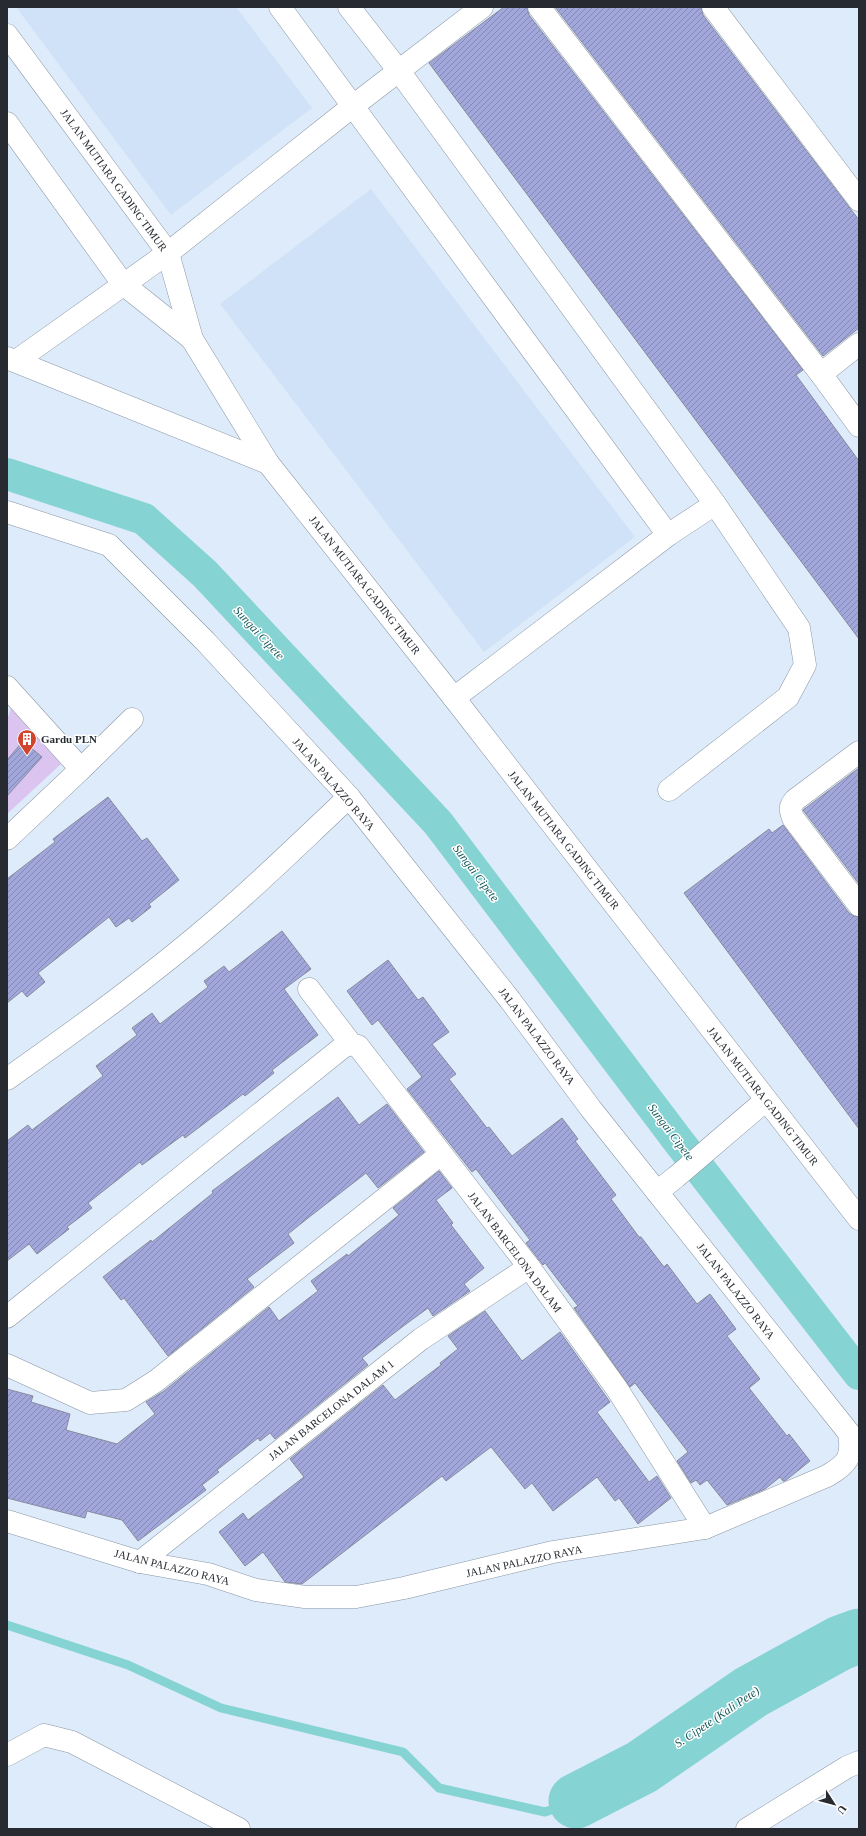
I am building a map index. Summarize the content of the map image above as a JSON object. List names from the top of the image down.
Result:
{
  "streets": {
    "street": [
      "JALAN MUTIARA GADING TIMUR",
      "JALAN PALAZZO RAYA",
      "JALAN BARCELONA DALAM",
      "JALAN BARCELONA DALAM 1"
    ]
  },
  "crossings": [
    ["JALAN PALAZZO RAYA", "JALAN BARCELONA DALAM"],
    ["JALAN PALAZZO RAYA", "JALAN BARCELONA DALAM 1"],
    ["JALAN BARCELONA DALAM", "JALAN BARCELONA DALAM 1"]
  ],
  "water": ["Sungai Cipete", "S. Cipete (Kali Pete)"],
  "places": {
    "building": ["Gardu PLN"]
  },
  "north": "bottom right"
}
